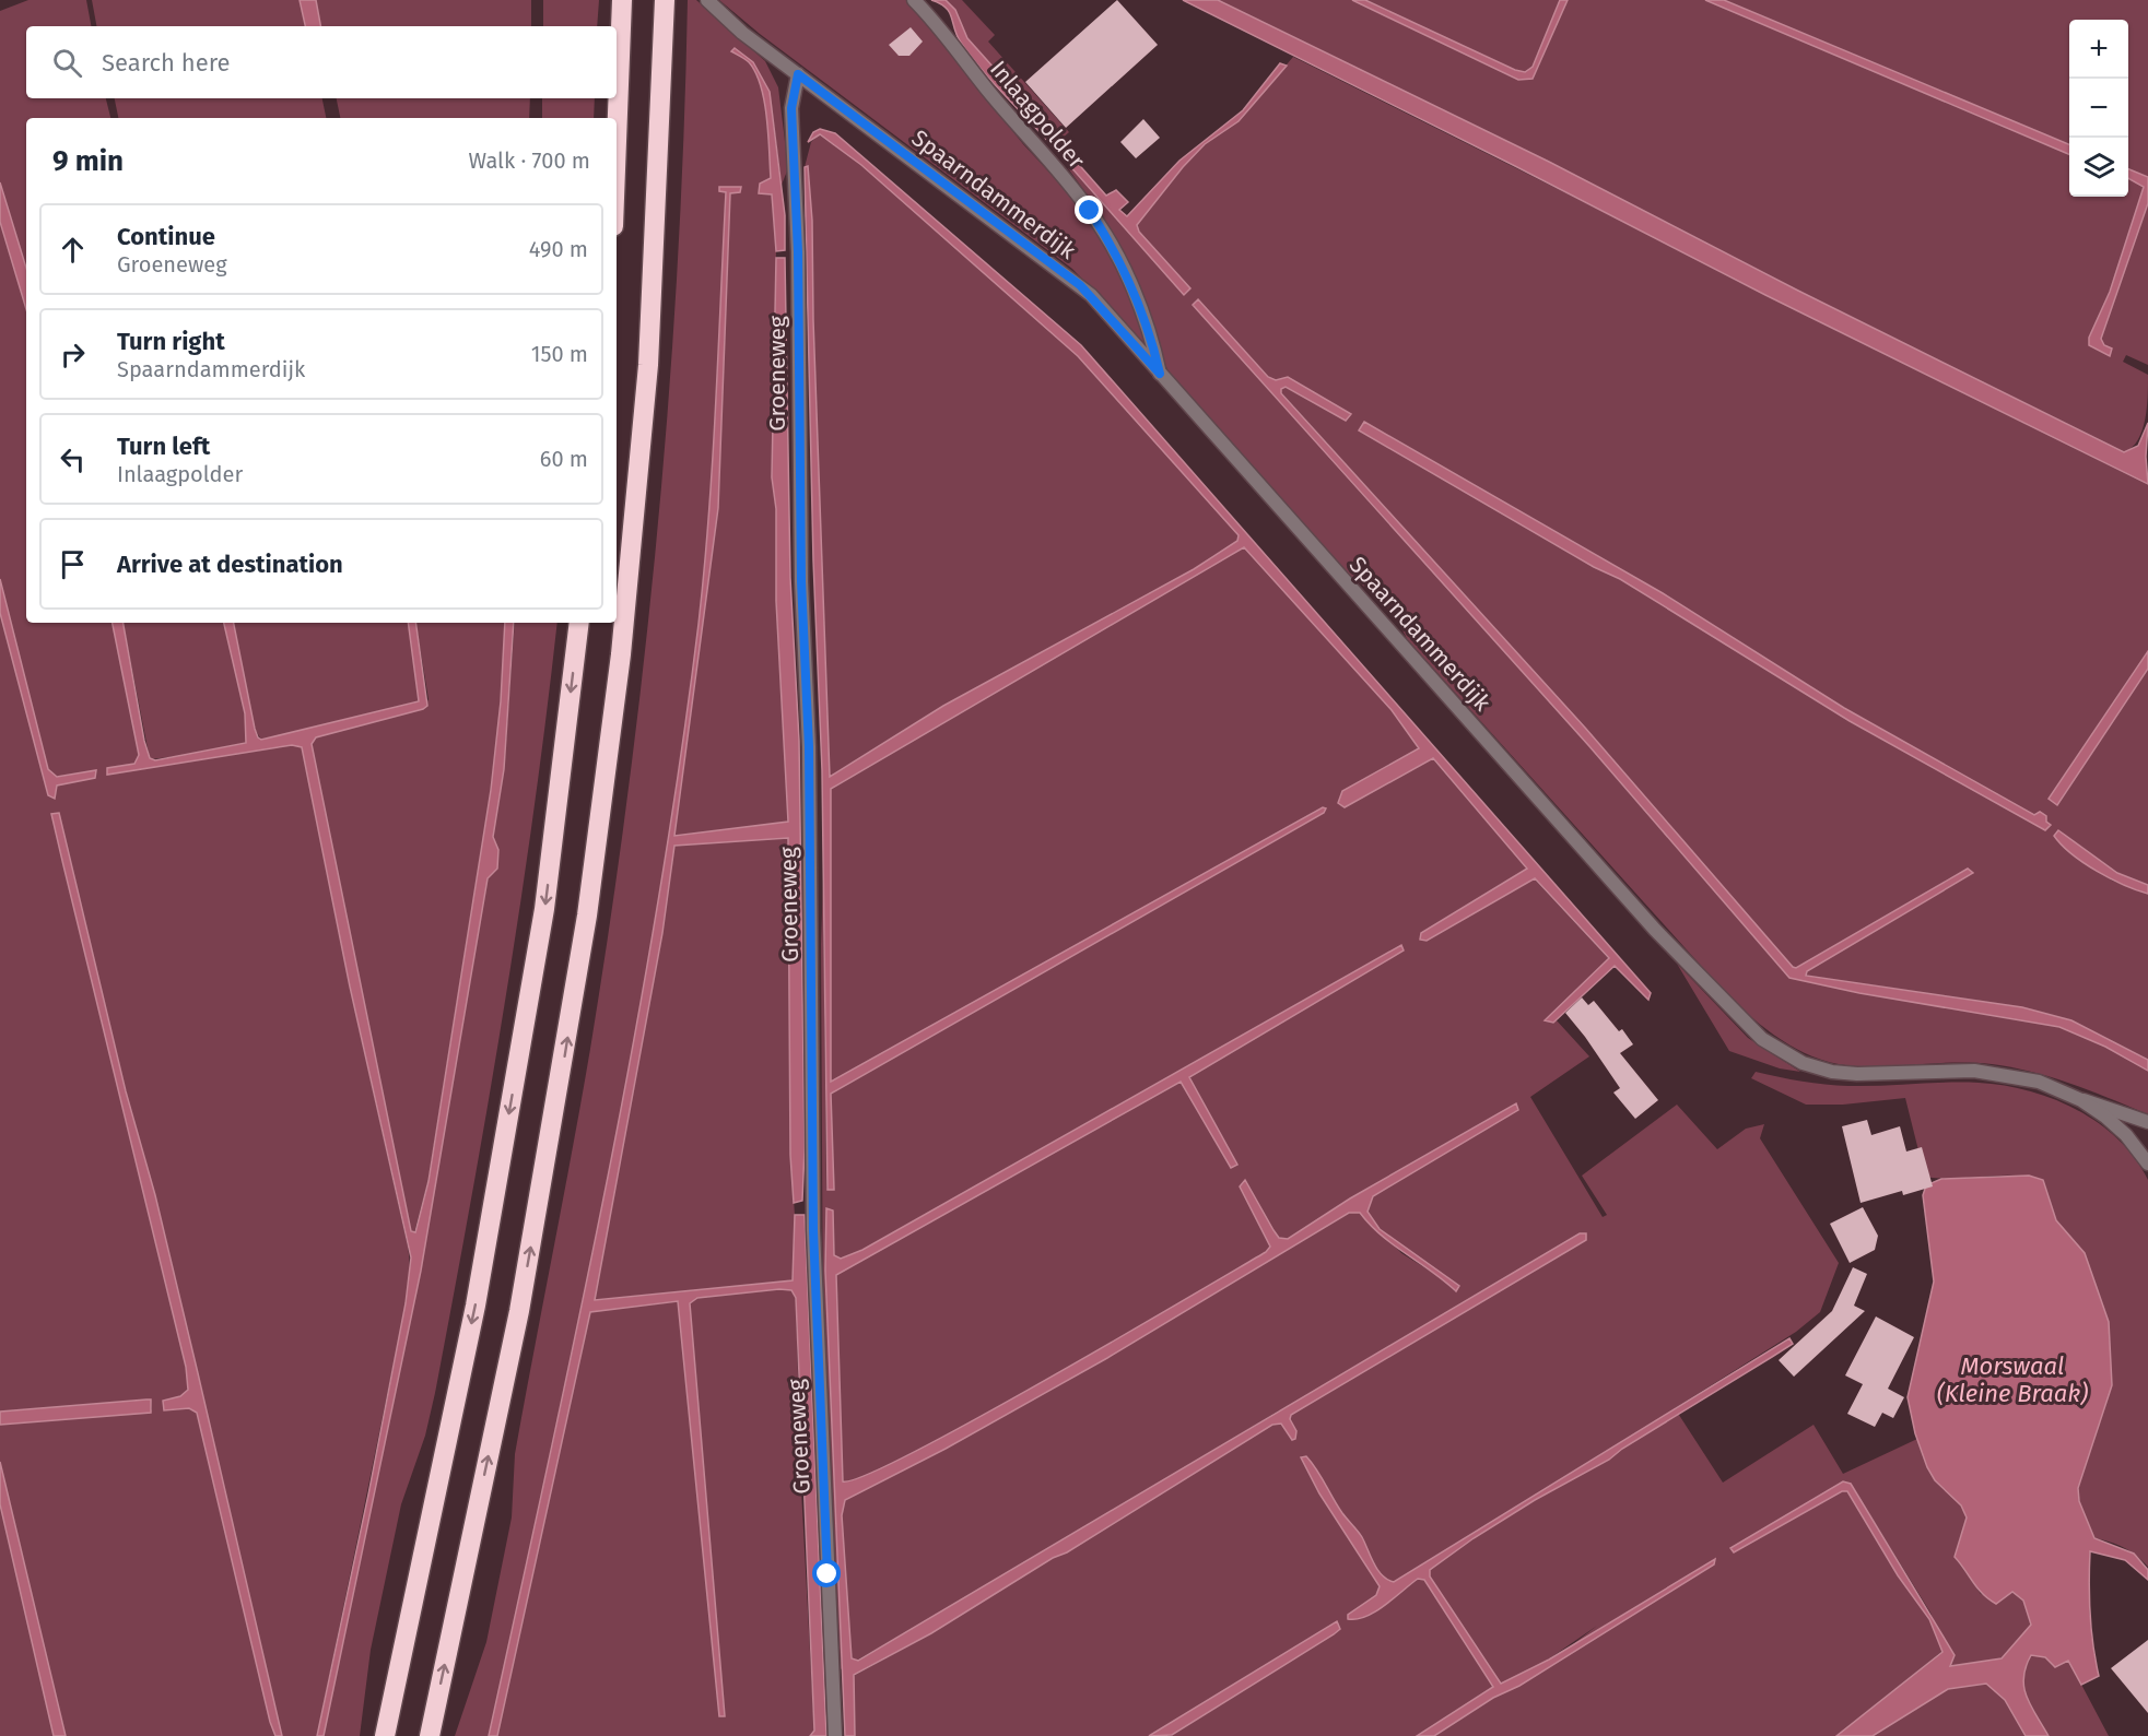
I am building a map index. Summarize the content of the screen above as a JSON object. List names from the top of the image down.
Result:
{
  "streets": {
    "street": ["Inlaagpolder", "Spaarndammerdijk", "Groeneweg"]
  },
  "crossings": [
    ["Inlaagpolder", "Spaarndammerdijk"],
    ["Spaarndammerdijk", "Groeneweg"]
  ],
  "water": ["Morswaal (Kleine Braak)"],
  "page": {
    "map_buttons": ["+", "−"],
    "search": "Search here",
    "heading": ["9 min", "Walk · 700 m"],
    "list": [
      ["Continue", "Groeneweg", "490 m"],
      ["Turn right", "Spaarndammerdijk", "150 m"],
      ["Turn left", "Inlaagpolder", "60 m"],
      "Arrive at destination"
    ]
  }
}
